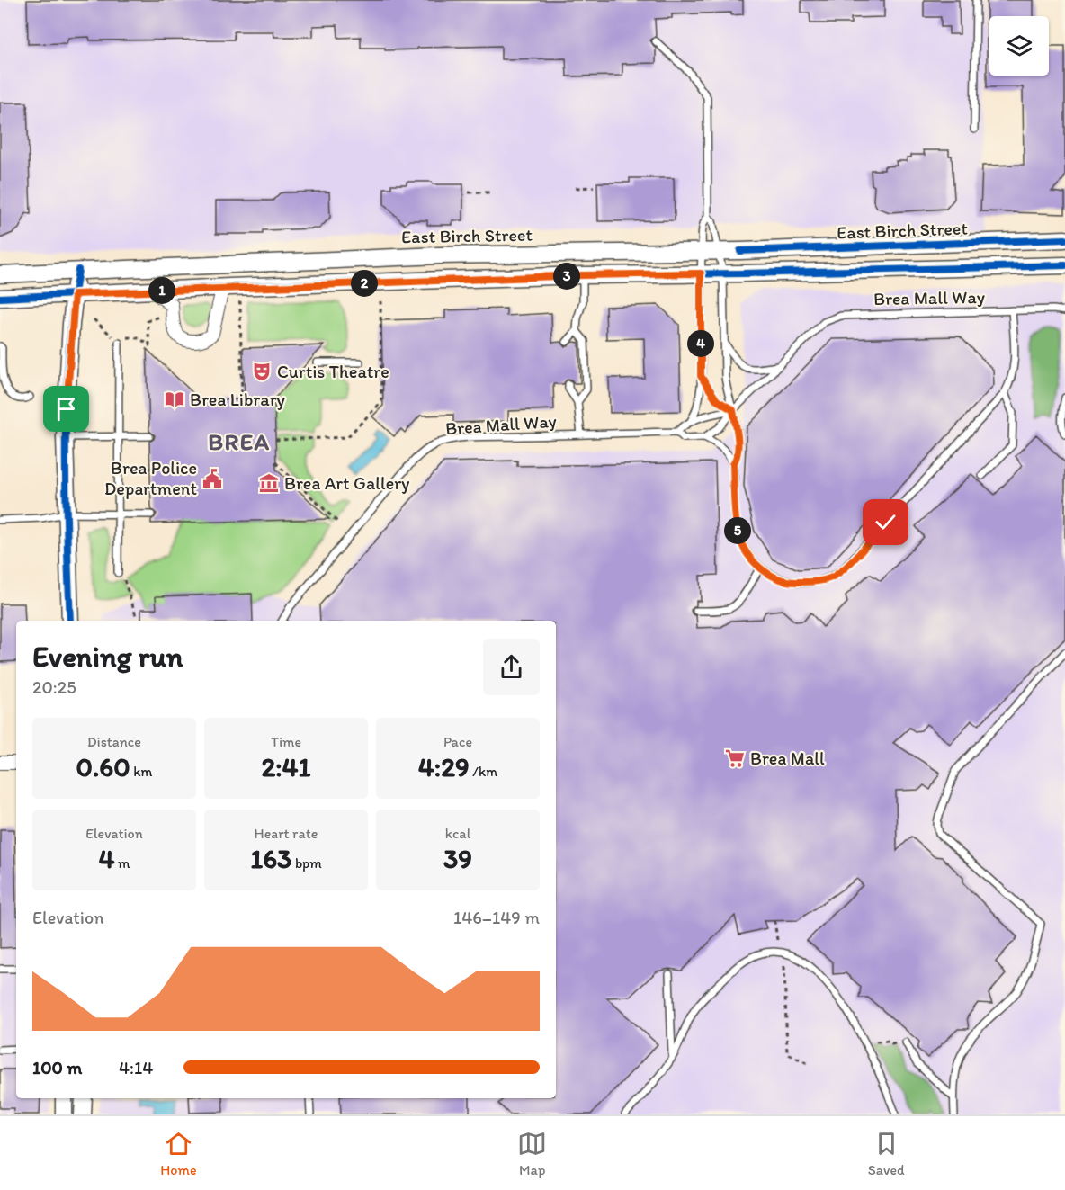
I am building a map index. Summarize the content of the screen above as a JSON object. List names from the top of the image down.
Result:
{
  "streets": {
    "street": ["East Birch Street"],
    "lane": ["Brea Mall Way"]
  },
  "districts": ["BREA"],
  "places": {
    "theatre": ["Curtis Theatre"],
    "library": ["Brea Library"],
    "public building": ["Brea Police Department"],
    "museum": ["Brea Art Gallery"],
    "supermarket": ["Brea Mall"]
  },
  "page": {
    "pins": [
      "3",
      "2",
      "1",
      "4",
      "5"
    ],
    "heading": ["Evening run", "20:25"],
    "stats": [
      ["Distance", "0.60 km"],
      ["Time", "2:41"],
      ["Pace", "4:29 /km"],
      ["Elevation", "4 m"],
      ["Heart rate", "163 bpm"],
      ["kcal", "39"]
    ],
    "chart": ["Elevation", "146–149 m"],
    "list": [
      {
        "name": "100 m",
        "note": "4:14"
      }
    ],
    "tabs": ["Home", "Map", "Saved"]
  }
}
